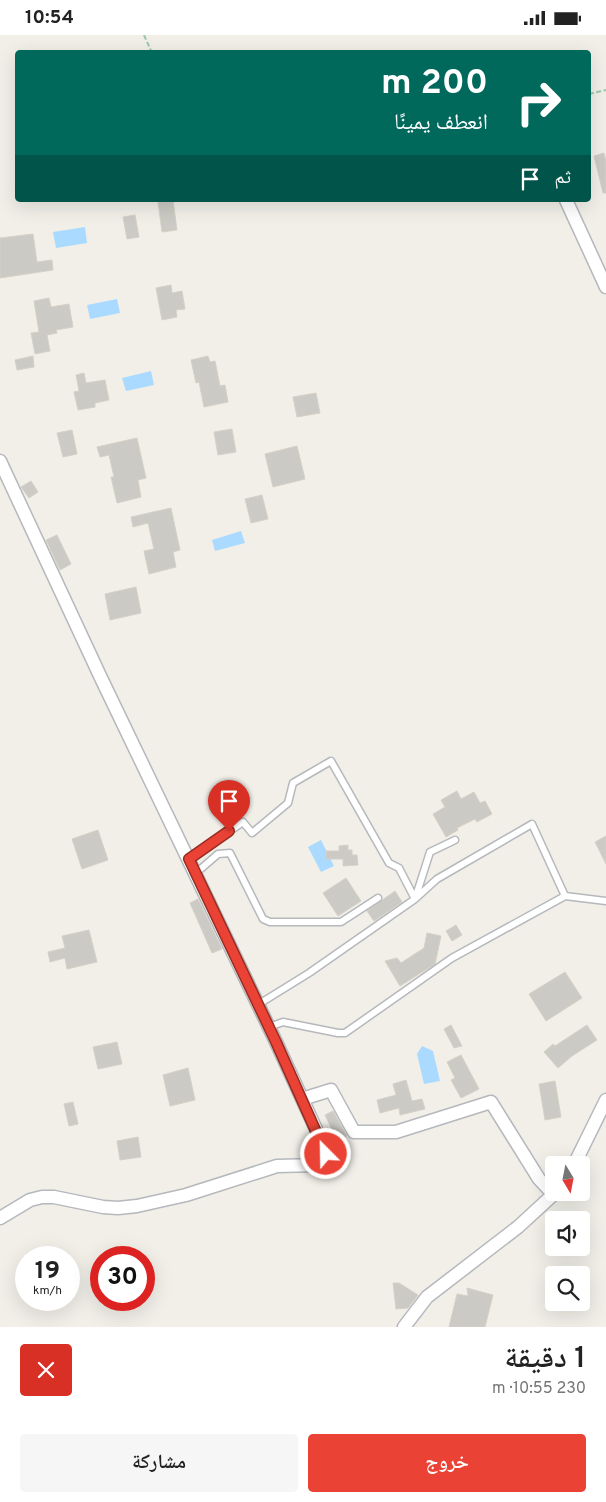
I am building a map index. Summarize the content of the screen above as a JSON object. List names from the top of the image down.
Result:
{
  "north": "bottom",
  "page": {
    "status": "10:54",
    "turn": ["200 m", "انعطف يمينًا"],
    "then": "ثم",
    "speed": "19 km/h",
    "limit": "30",
    "heading": ["1 دقيقة", "230 m · 10:55"],
    "buttons": ["خروج", "مشاركة"]
  }
}
